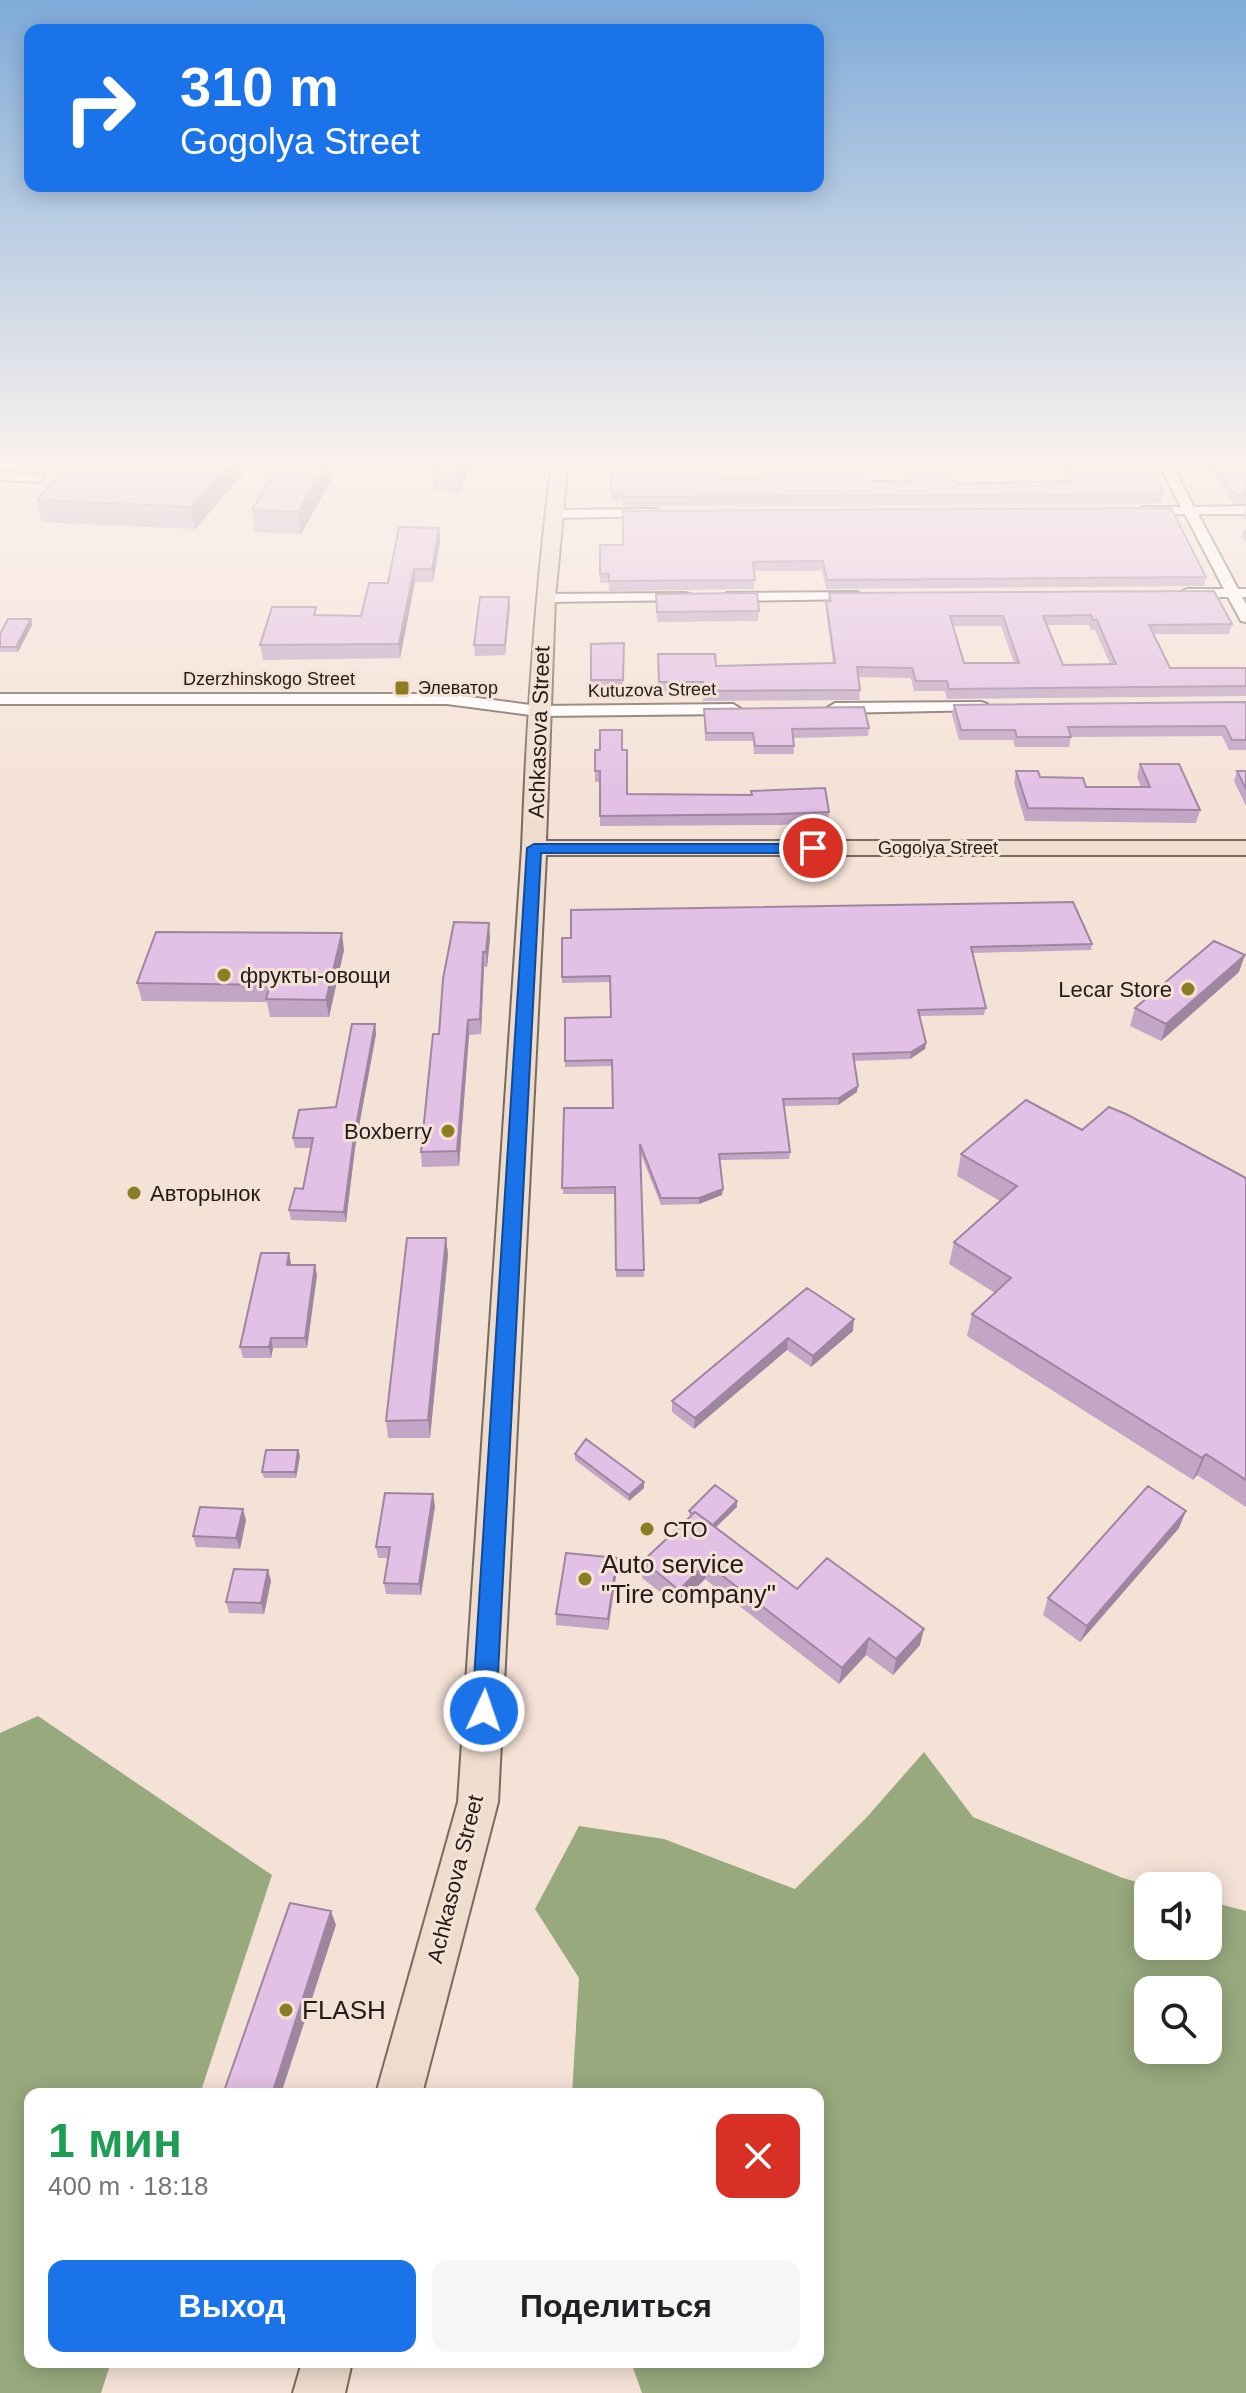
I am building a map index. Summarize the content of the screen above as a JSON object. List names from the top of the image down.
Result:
{
  "streets": {
    "main road": ["Achkasova Street", "Gogolya Street"],
    "street": ["Dzerzhinskogo Street", "Kutuzova Street"]
  },
  "crossings": [
    ["Dzerzhinskogo Street", "Kutuzova Street"],
    ["Dzerzhinskogo Street", "Achkasova Street"],
    ["Kutuzova Street", "Achkasova Street"],
    ["Achkasova Street", "Gogolya Street"]
  ],
  "places": {
    "transit": ["Элеватор"],
    "other": [
      "фрукты-овощи",
      "Lecar Store",
      "Boxberry",
      "Авторынок",
      "СТО",
      "Auto service \"Tire company\"",
      "FLASH"
    ]
  },
  "page": {
    "turn": ["310 m", "Gogolya Street"],
    "heading": ["1 мин", "400 m · 18:18"],
    "buttons": ["Выход", "Поделиться"]
  }
}
